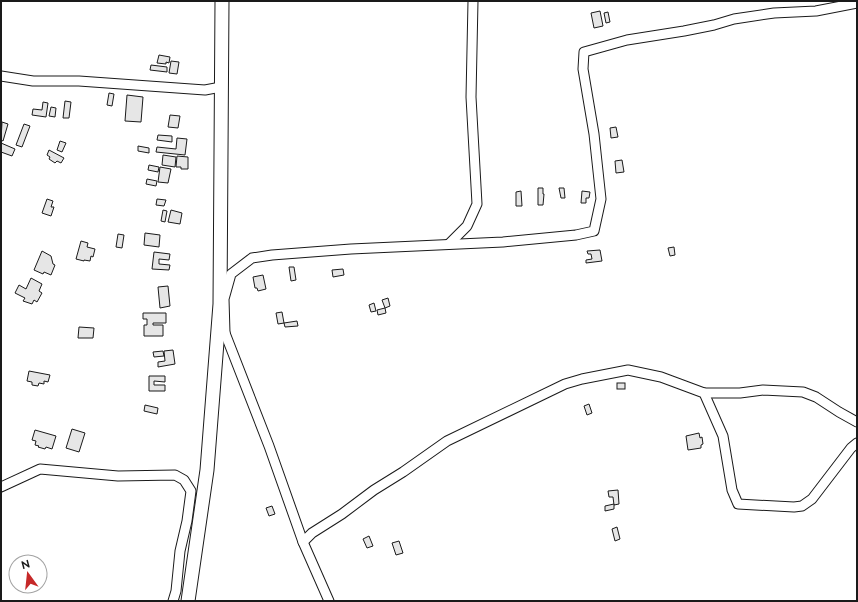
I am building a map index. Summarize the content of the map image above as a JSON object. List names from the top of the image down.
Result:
{
  "north": "top"
}
